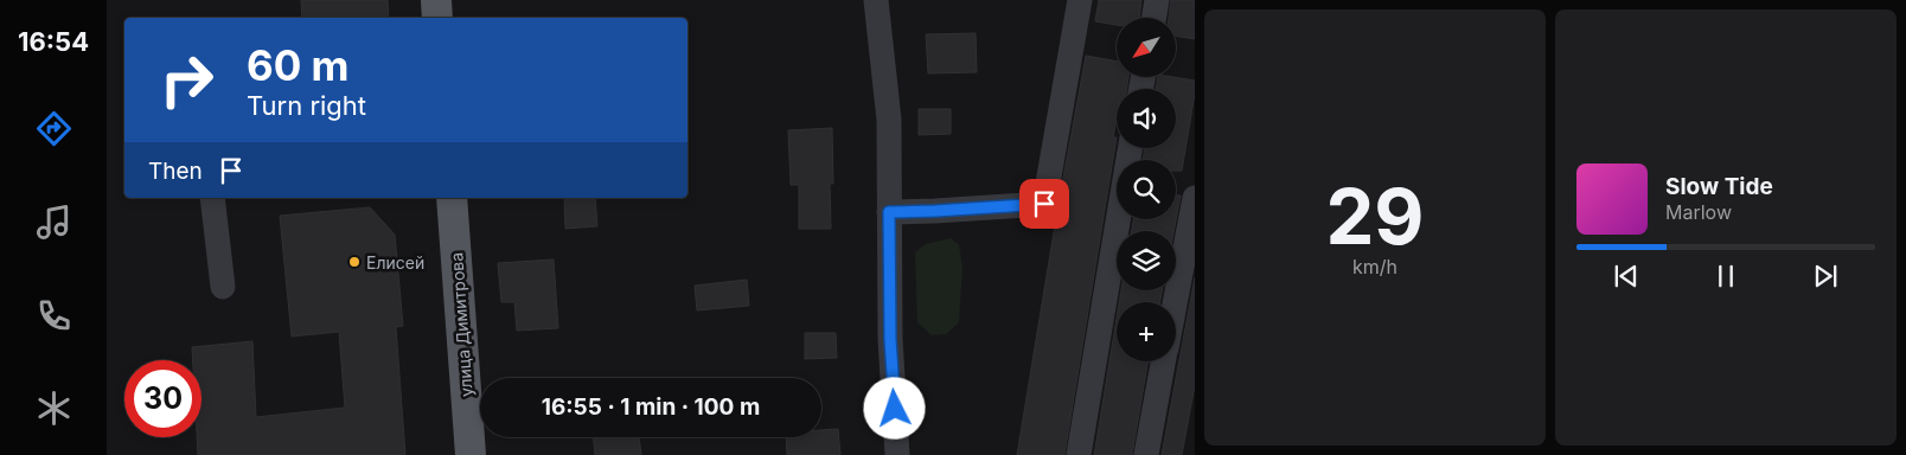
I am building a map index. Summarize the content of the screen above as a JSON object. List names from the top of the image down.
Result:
{
  "streets": {
    "main road": ["улица Димитрова"]
  },
  "places": ["Елисей"],
  "north": "bottom left",
  "page": {
    "tabs": "16:54",
    "tile": ["29", "km/h"],
    "map_buttons": "+",
    "turn": ["60 m", "Turn right"],
    "then": "Then",
    "song": ["Slow Tide", "Marlow"],
    "limit": "30",
    "trip": "16:55 · 1 min · 100 m"
  }
}
